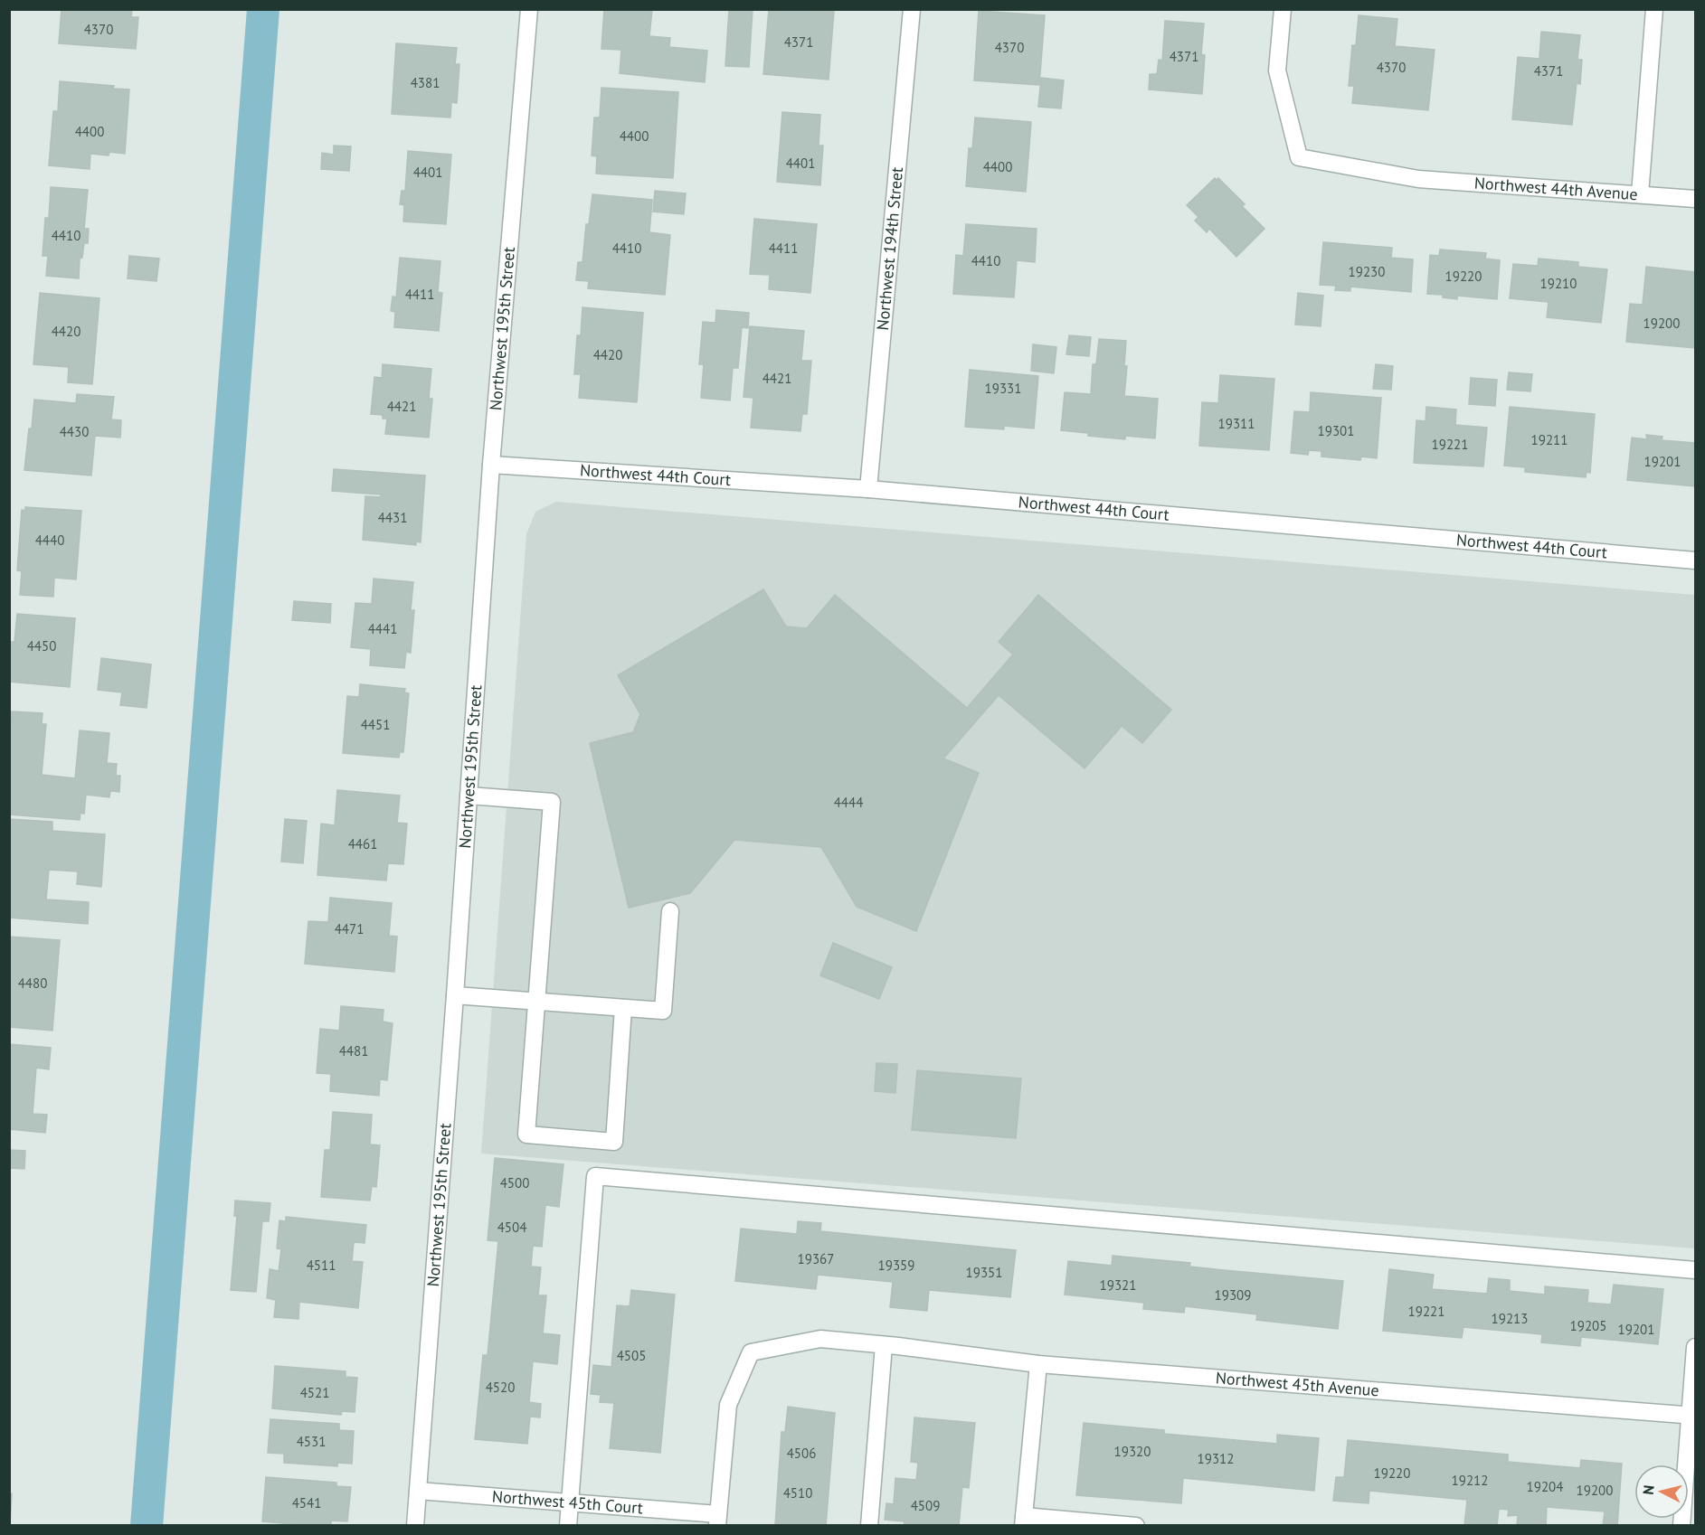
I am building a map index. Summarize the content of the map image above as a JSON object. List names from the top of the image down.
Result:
{
  "streets": {
    "street": [
      "Northwest 44th Avenue",
      "Northwest 194th Street",
      "Northwest 195th Street",
      "Northwest 44th Court",
      "Northwest 45th Avenue",
      "Northwest 45th Court"
    ]
  },
  "crossings": [
    ["Northwest 194th Street", "Northwest 44th Court"],
    ["Northwest 195th Street", "Northwest 44th Court"],
    ["Northwest 195th Street", "Northwest 45th Court"]
  ],
  "house_numbers": [
    "4370",
    "4371",
    "4370",
    "4371",
    "4370",
    "4371",
    "4381",
    "4400",
    "4400",
    "4401",
    "4400",
    "4401",
    "4410",
    "4410",
    "4411",
    "4410",
    "19230",
    "19220",
    "19210",
    "4411",
    "19200",
    "4420",
    "4420",
    "4421",
    "19331",
    "4421",
    "19311",
    "19301",
    "4430",
    "19211",
    "19221",
    "19201",
    "4431",
    "4440",
    "4441",
    "4450",
    "4451",
    "4444",
    "4461",
    "4471",
    "4480",
    "4481",
    "4500",
    "4504",
    "19367",
    "4511",
    "19359",
    "19351",
    "19321",
    "19309",
    "19221",
    "19213",
    "19205",
    "19201",
    "4505",
    "4520",
    "4521",
    "4531",
    "19320",
    "4506",
    "19312",
    "19220",
    "19212",
    "19204",
    "19200",
    "4510",
    "4541",
    "4509"
  ],
  "north": "left"
}
